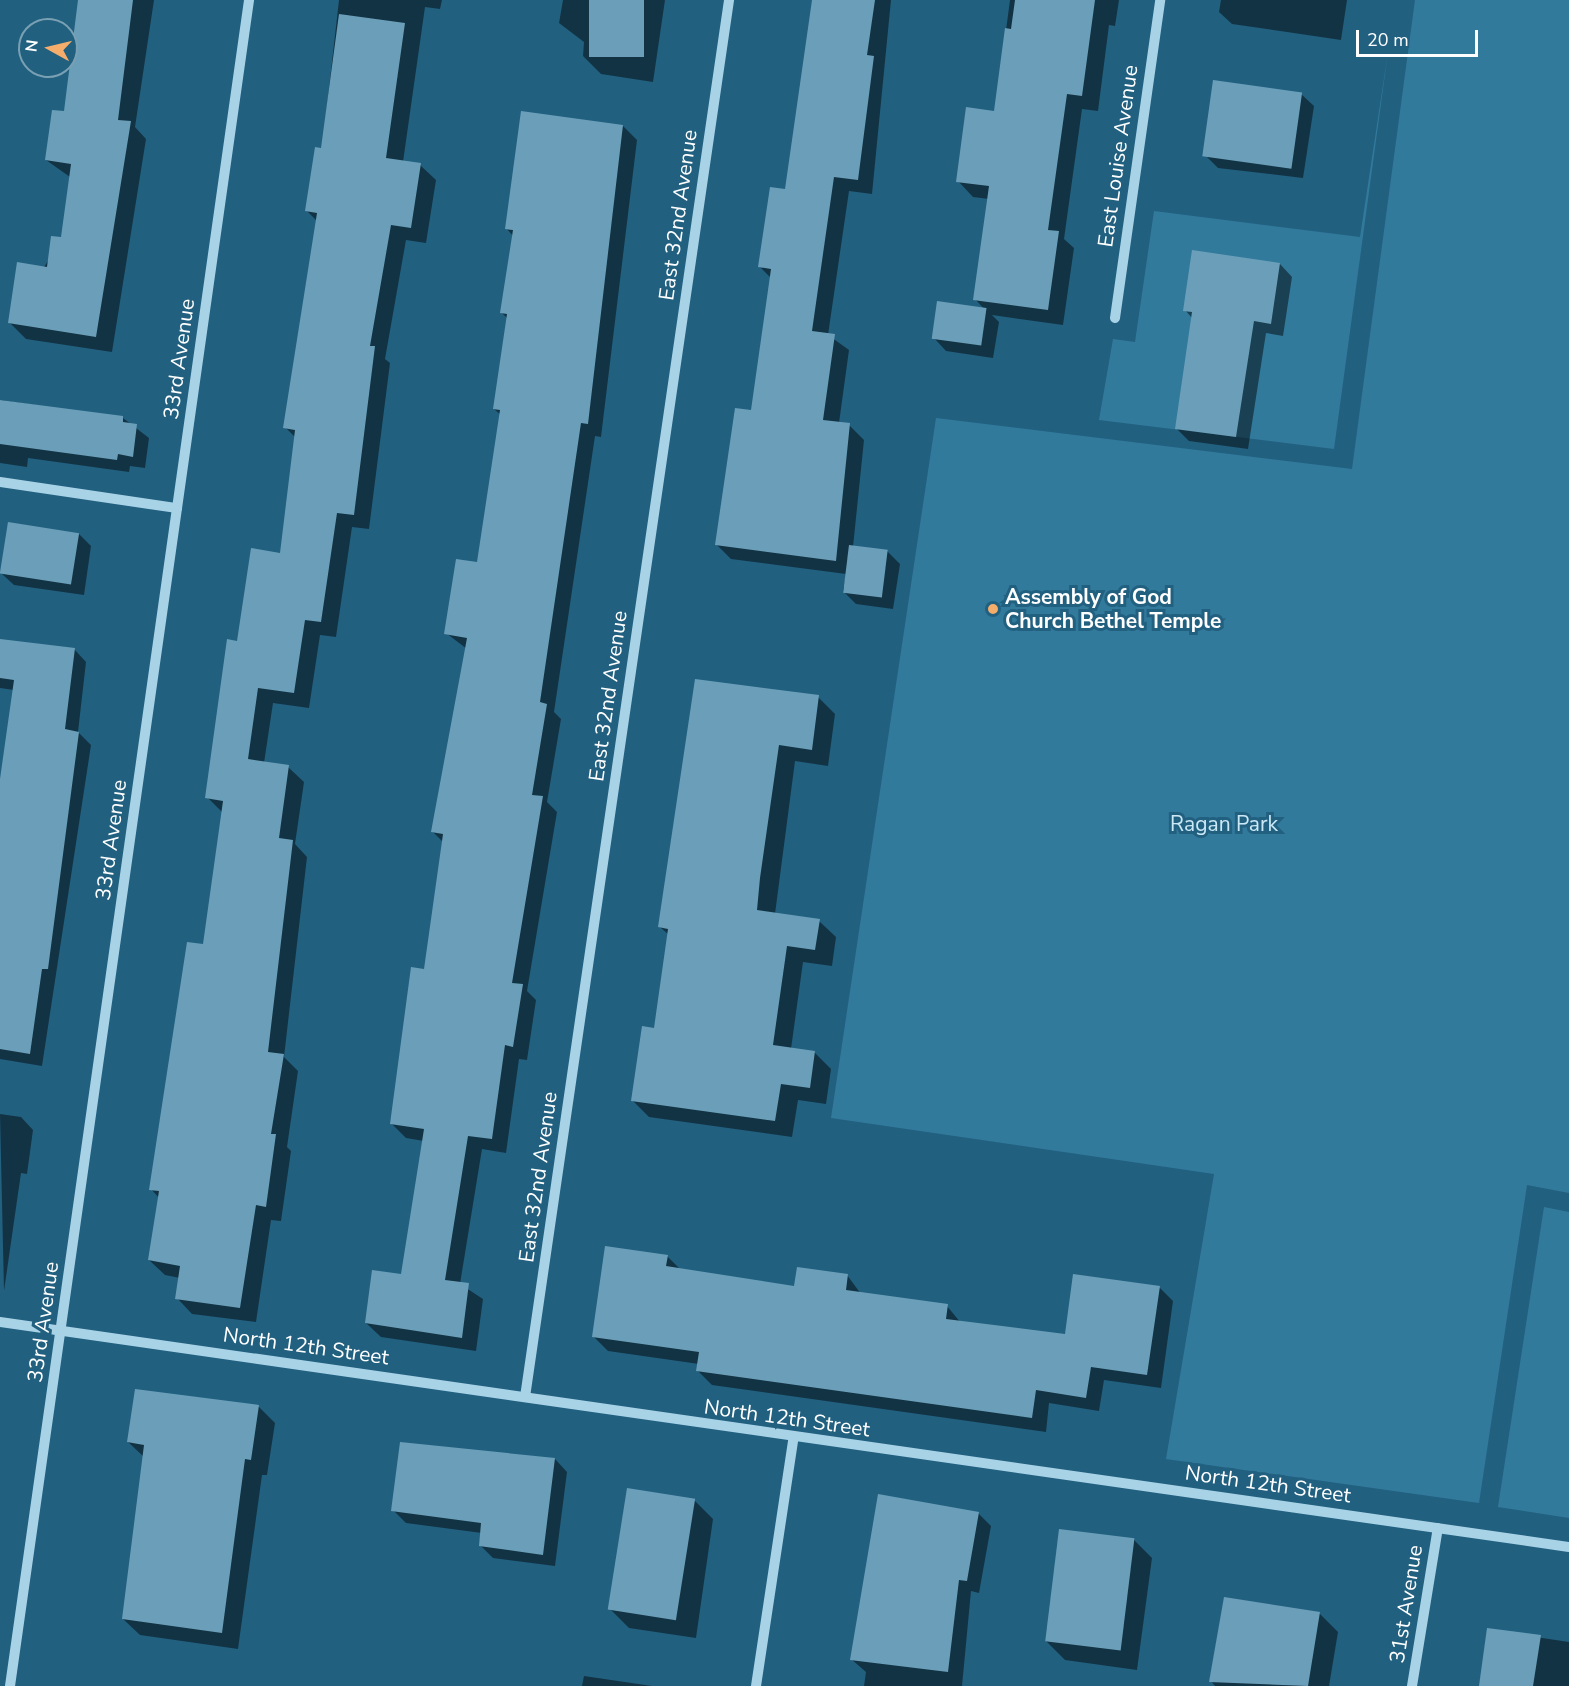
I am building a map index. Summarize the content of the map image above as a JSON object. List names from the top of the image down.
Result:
{
  "streets": {
    "street": [
      "East Louise Avenue",
      "East 32nd Avenue",
      "33rd Avenue",
      "North 12th Street",
      "31st Avenue"
    ]
  },
  "crossings": [
    ["East 32nd Avenue", "North 12th Street"],
    ["33rd Avenue", "North 12th Street"],
    ["North 12th Street", "31st Avenue"]
  ],
  "parks": ["Ragan Park"],
  "places": ["Assembly of God Church Bethel Temple"],
  "scale_bar": "20 m",
  "north": "left"
}
